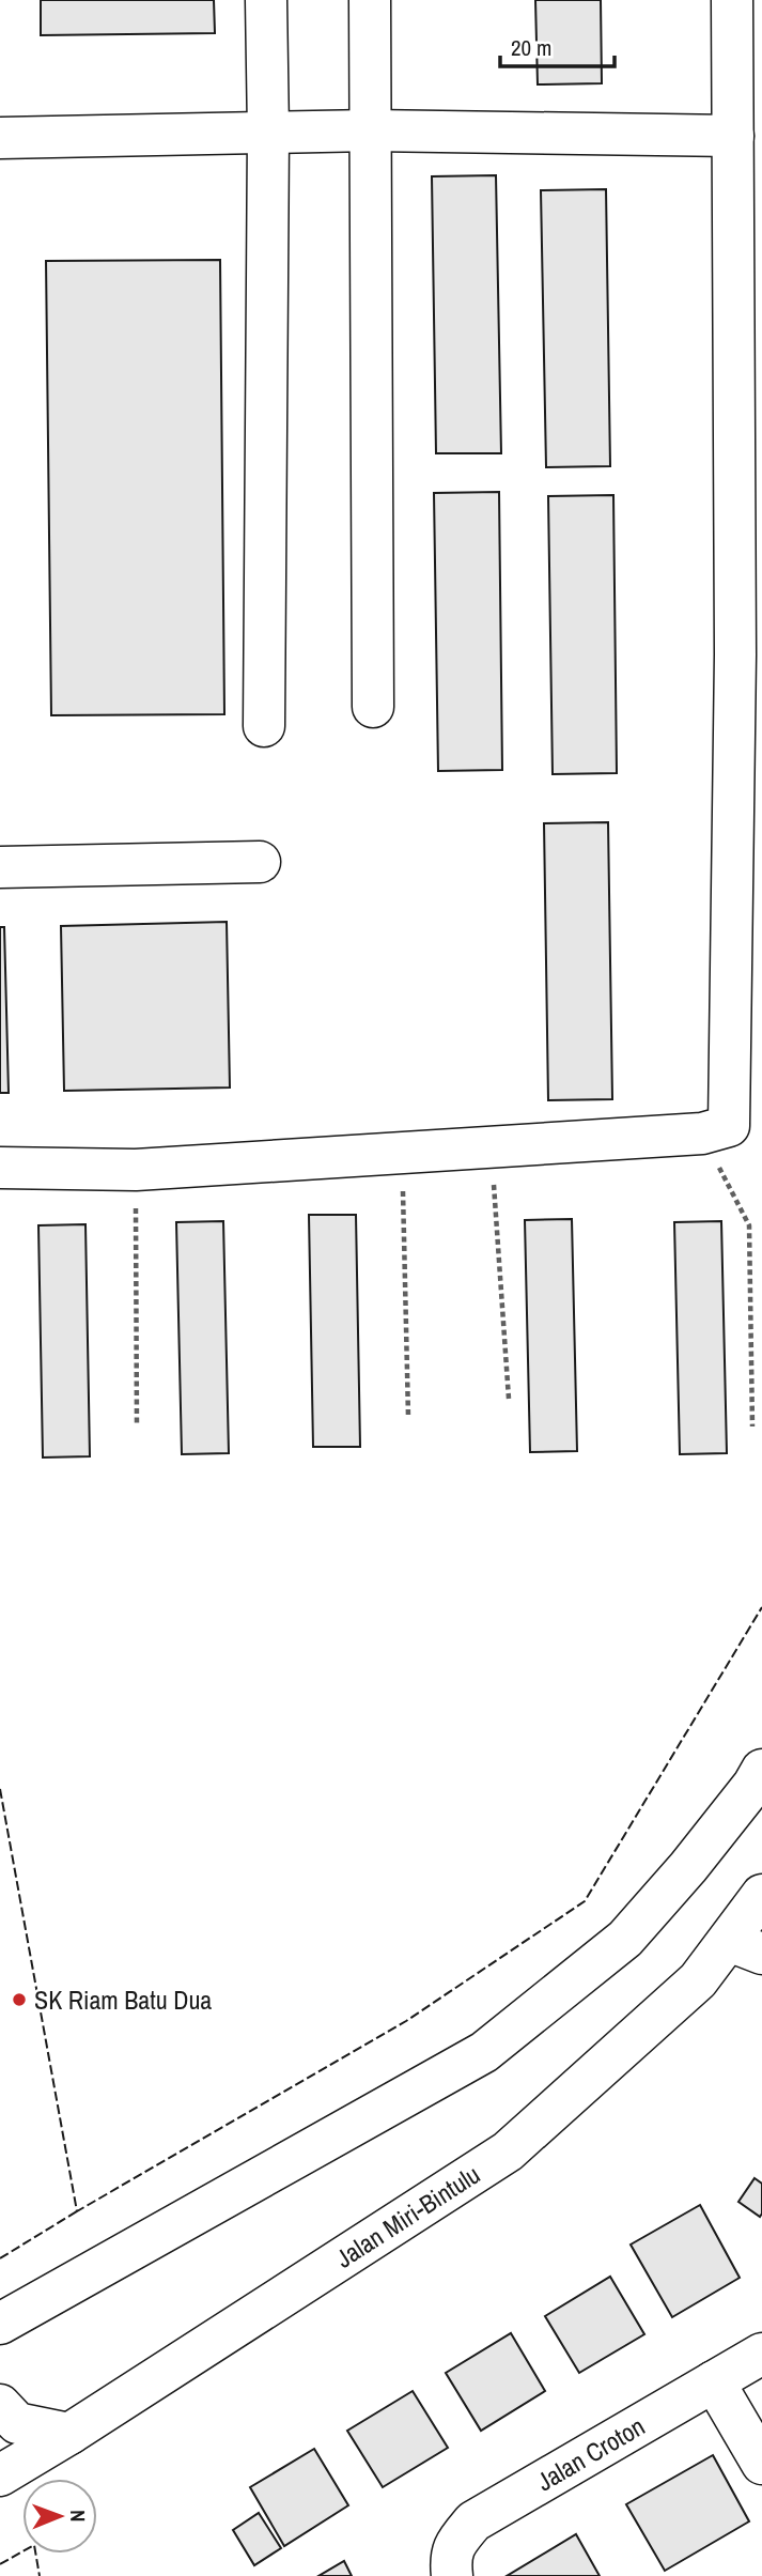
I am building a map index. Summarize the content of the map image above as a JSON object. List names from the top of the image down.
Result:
{
  "streets": {
    "main road": ["Jalan Miri-Bintulu", "Jalan Croton"]
  },
  "places": ["SK Riam Batu Dua"],
  "scale_bar": "20 m",
  "north": "right"
}
